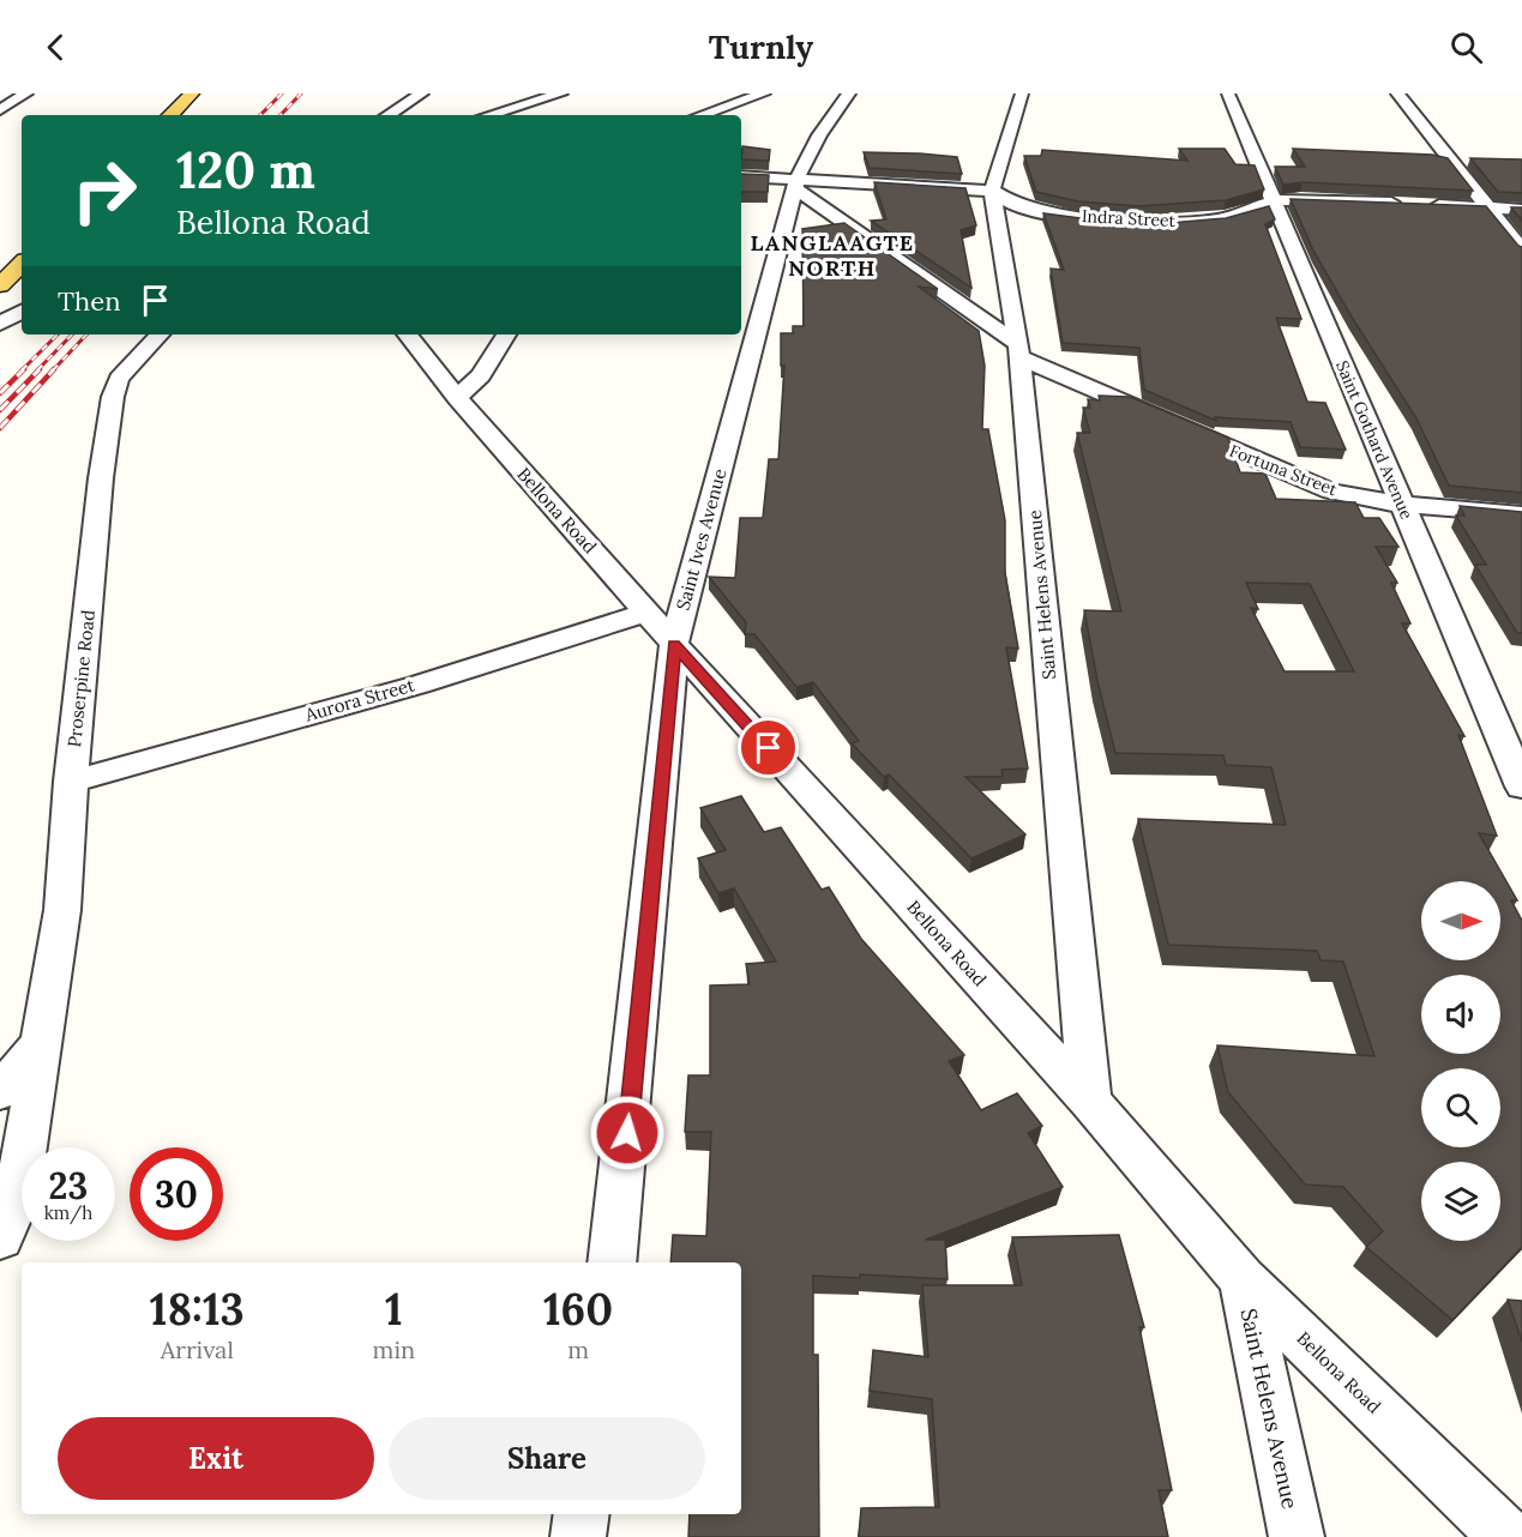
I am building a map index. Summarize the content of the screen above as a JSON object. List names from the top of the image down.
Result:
{
  "streets": {
    "street": [
      "Indra Street",
      "Saint Gothard Avenue",
      "Fortuna Street",
      "Bellona Road",
      "Saint Ives Avenue",
      "Saint Helens Avenue",
      "Proserpine Road",
      "Aurora Street"
    ]
  },
  "crossings": [
    ["Indra Street", "Saint Gothard Avenue"],
    ["Indra Street", "Fortuna Street"],
    ["Indra Street", "Saint Ives Avenue"],
    ["Indra Street", "Saint Helens Avenue"],
    ["Saint Gothard Avenue", "Fortuna Street"],
    ["Fortuna Street", "Saint Ives Avenue"],
    ["Fortuna Street", "Saint Helens Avenue"],
    ["Bellona Road", "Saint Ives Avenue"],
    ["Bellona Road", "Saint Helens Avenue"],
    ["Bellona Road", "Aurora Street"],
    ["Proserpine Road", "Aurora Street"]
  ],
  "districts": ["LANGLAAGTE NORTH"],
  "north": "right",
  "page": {
    "header": "Turnly",
    "turn": ["120 m", "Bellona Road"],
    "then": "Then",
    "speed": "23 km/h",
    "limit": "30",
    "eta": [
      "18:13",
      "Arrival",
      "1",
      "min",
      "160",
      "m"
    ],
    "buttons": ["Exit", "Share"]
  }
}
